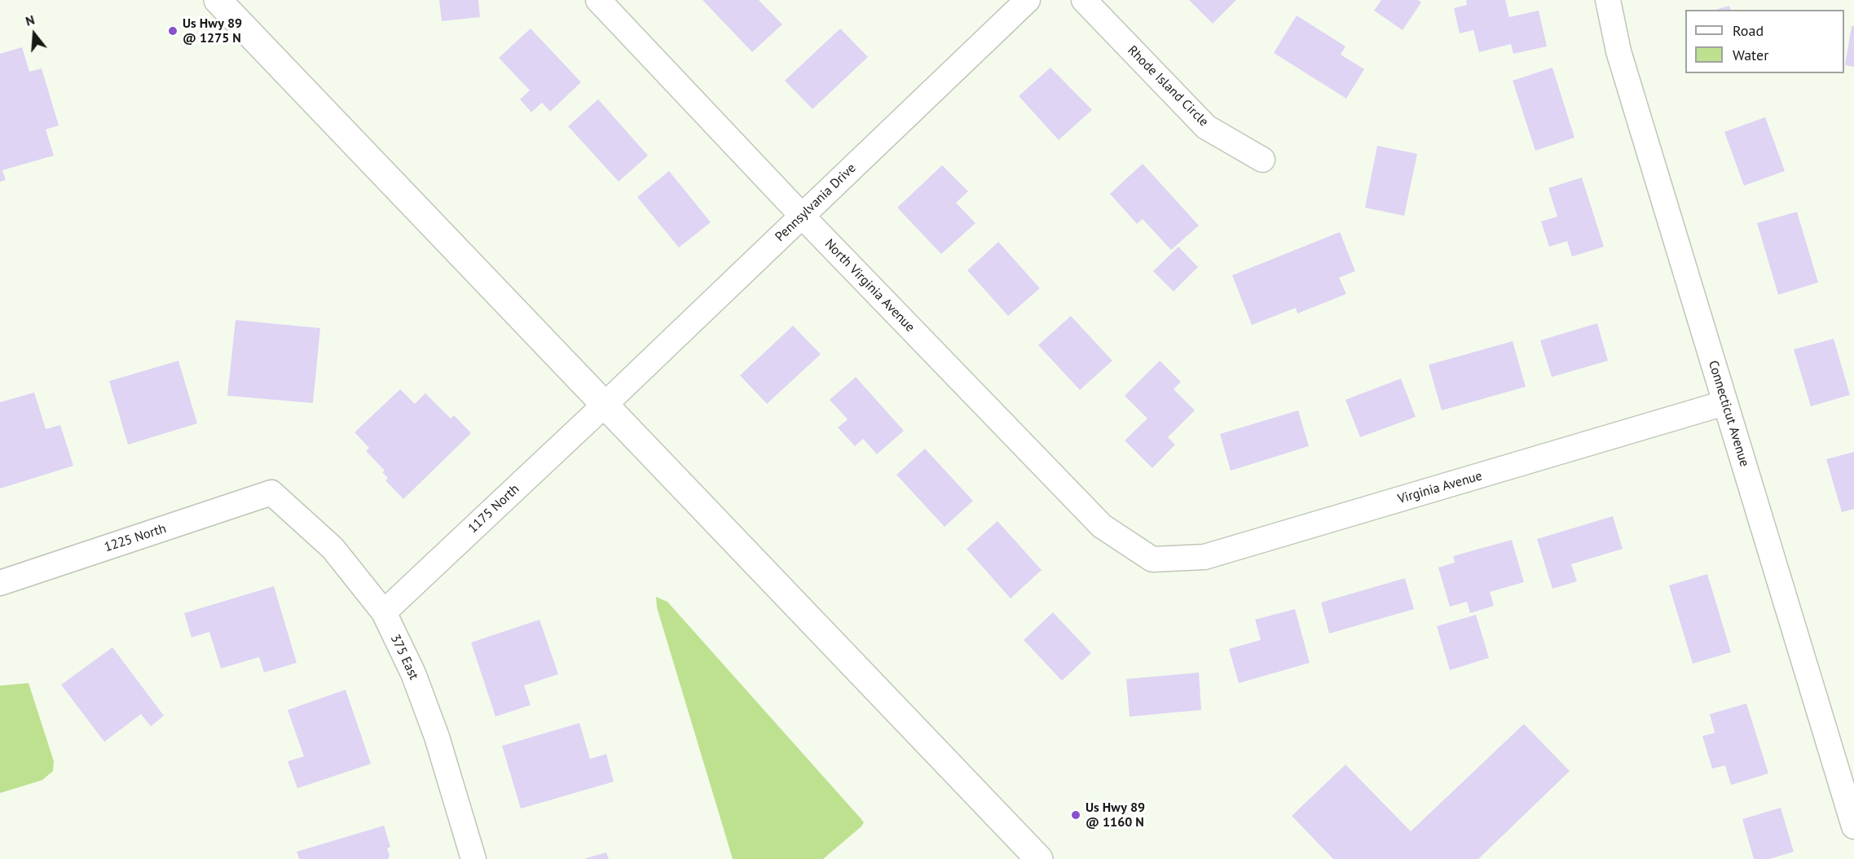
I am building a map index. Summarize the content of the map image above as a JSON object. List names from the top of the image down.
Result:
{
  "streets": {
    "street": [
      "Rhode Island Circle",
      "Pennsylvania Drive",
      "North Virginia Avenue",
      "Connecticut Avenue",
      "Virginia Avenue",
      "1175 North",
      "1225 North",
      "375 East"
    ]
  },
  "crossings": [
    ["Pennsylvania Drive", "North Virginia Avenue"],
    ["Pennsylvania Drive", "1175 North"],
    ["North Virginia Avenue", "Virginia Avenue"],
    ["Connecticut Avenue", "Virginia Avenue"],
    ["1175 North", "375 East"],
    ["1225 North", "375 East"]
  ],
  "places": ["Us Hwy 89 @ 1275 N", "Us Hwy 89 @ 1160 N"],
  "legend": ["Road", "Water"],
  "north": "top"
}
